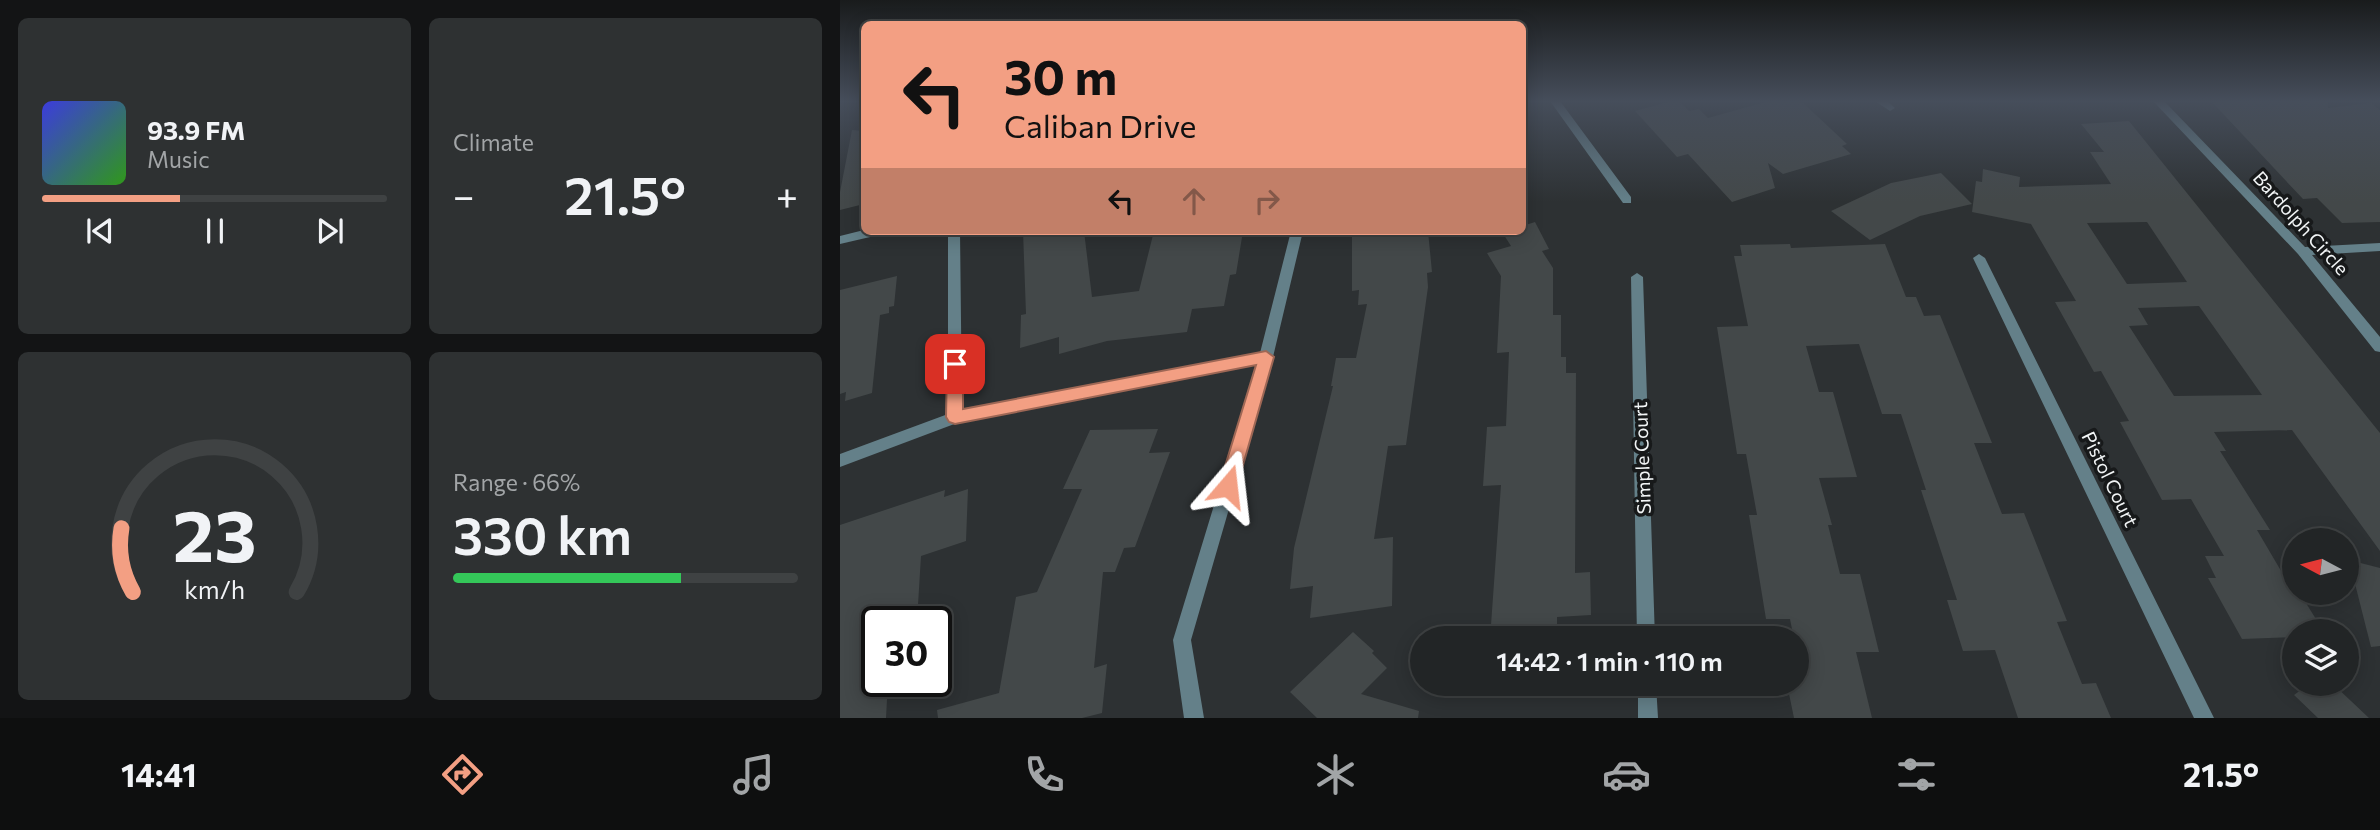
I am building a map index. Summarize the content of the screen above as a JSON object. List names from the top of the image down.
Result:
{
  "streets": {
    "street": ["Bardolph Circle", "Simple Court", "Pistol Court"]
  },
  "north": "left",
  "page": {
    "tile": [
      "Climate",
      ["Range · 66%", "330 km"]
    ],
    "turn": ["30 m", "Caliban Drive"],
    "song": ["93.9 FM", "Music"],
    "heat": ["−", "21.5°", "+"],
    "limit": "30",
    "trip": "14:42 · 1 min · 110 m",
    "tabs": ["14:41", "21.5°"],
    "gauge": ["23", "km/h"]
  }
}
